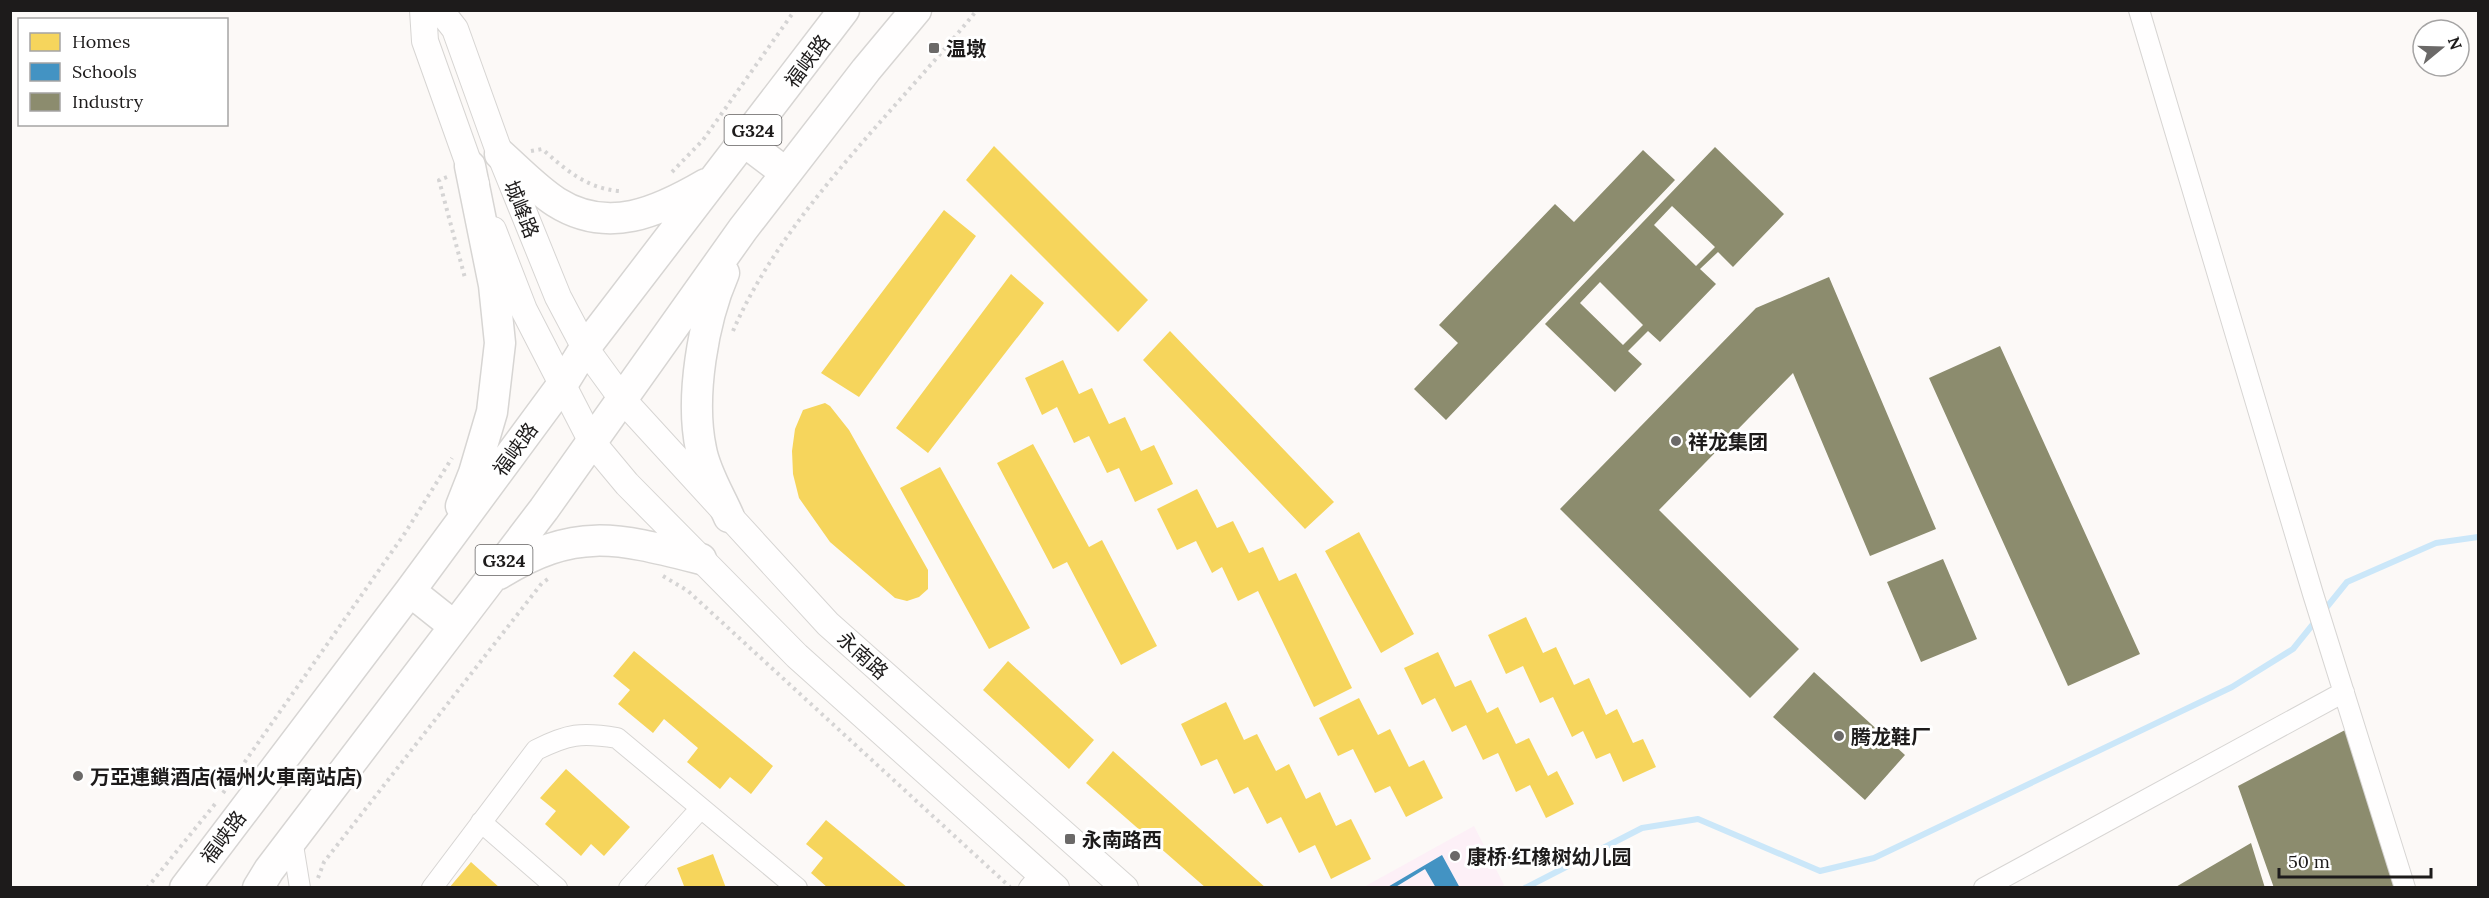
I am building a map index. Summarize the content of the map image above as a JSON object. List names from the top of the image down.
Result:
{
  "streets": {
    "highway": ["福峡路", "G324"],
    "main road": ["城峰路", "永南路"]
  },
  "crossings": [
    ["福峡路", "城峰路"],
    ["G324", "城峰路"],
    ["G324", "永南路"],
    ["城峰路", "永南路"]
  ],
  "places": {
    "transit": ["温墩", "永南路西"],
    "other": [
      "祥龙集团",
      "腾龙鞋厂",
      "万亞連鎖酒店(福州火車南站店)",
      "康桥·红橡树幼儿园"
    ]
  },
  "legend": ["Homes", "Schools", "Industry"],
  "scale_bar": "50 m",
  "north": "right"
}
